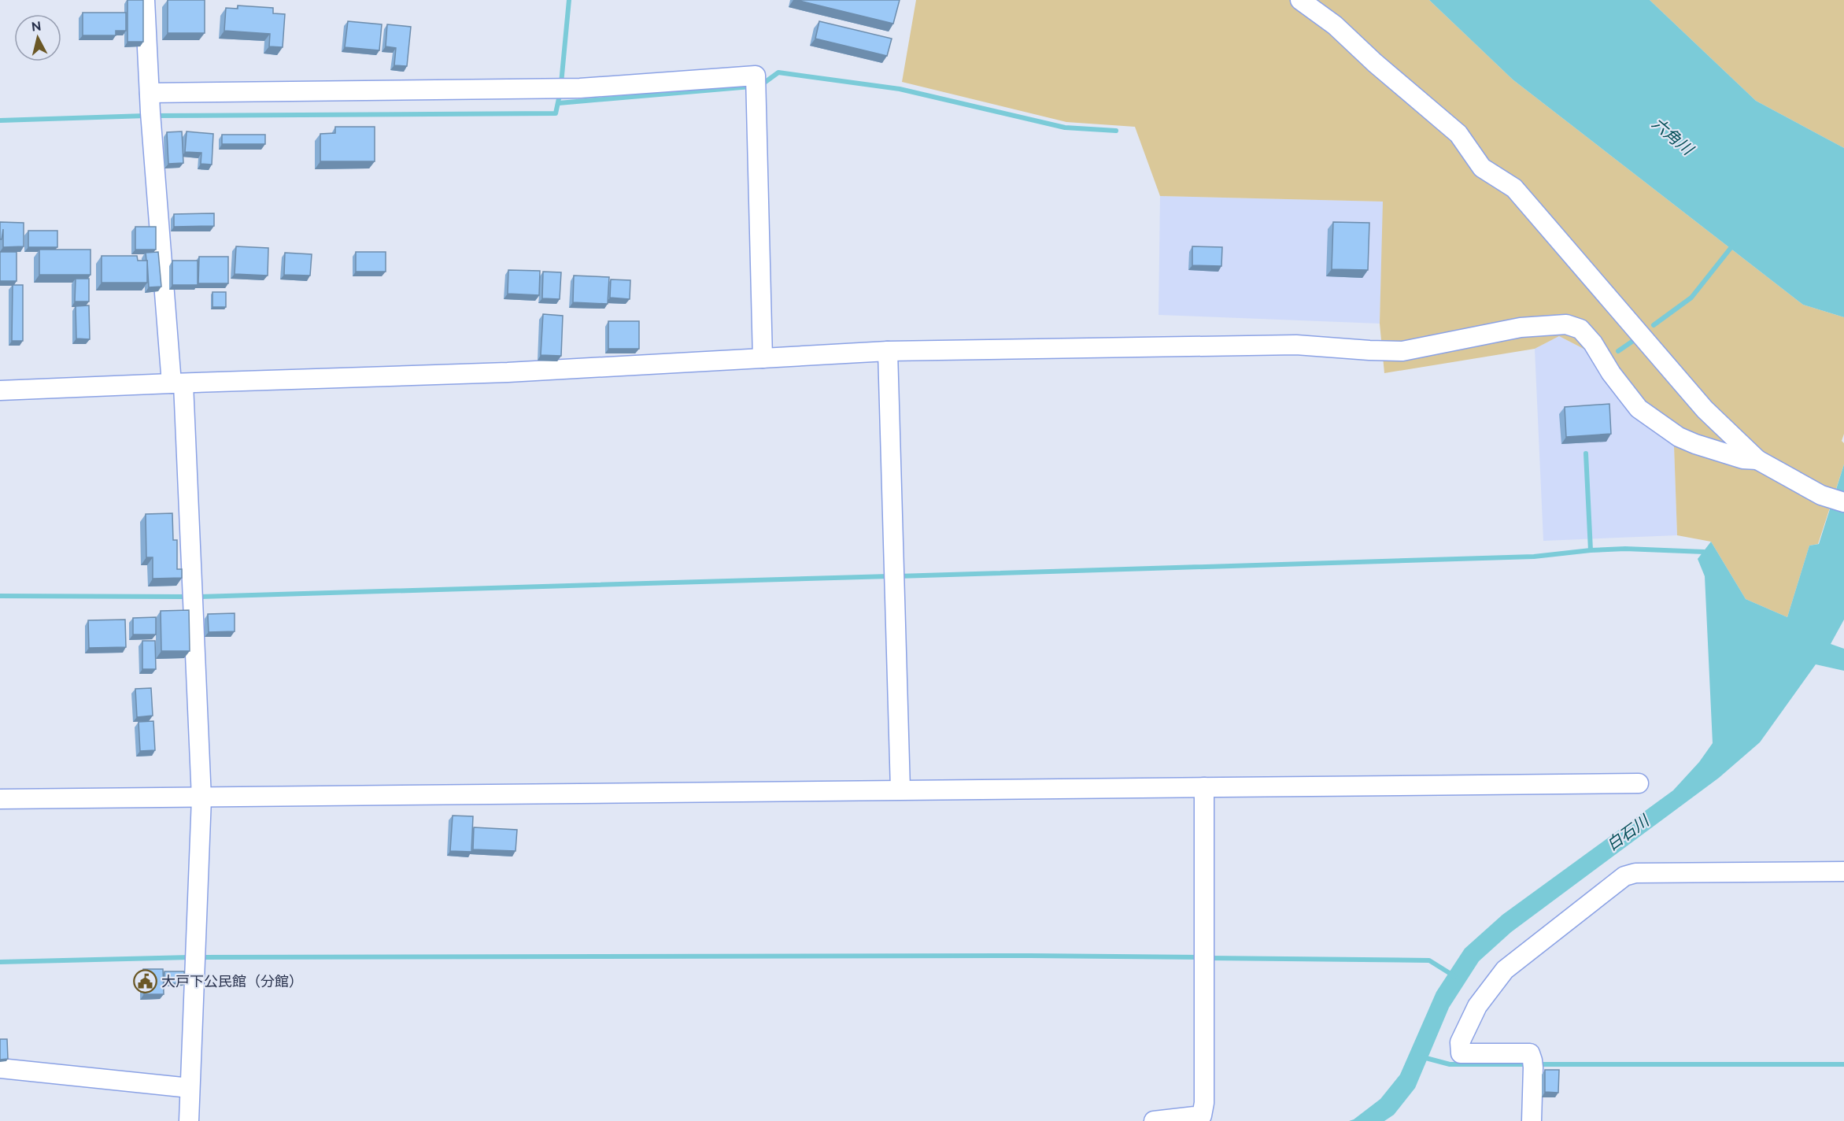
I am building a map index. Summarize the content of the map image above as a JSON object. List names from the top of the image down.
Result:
{
  "water": ["六角川", "白石川"],
  "places": {
    "public building": ["大戸下公民館（分館）"]
  },
  "north": "top"
}
